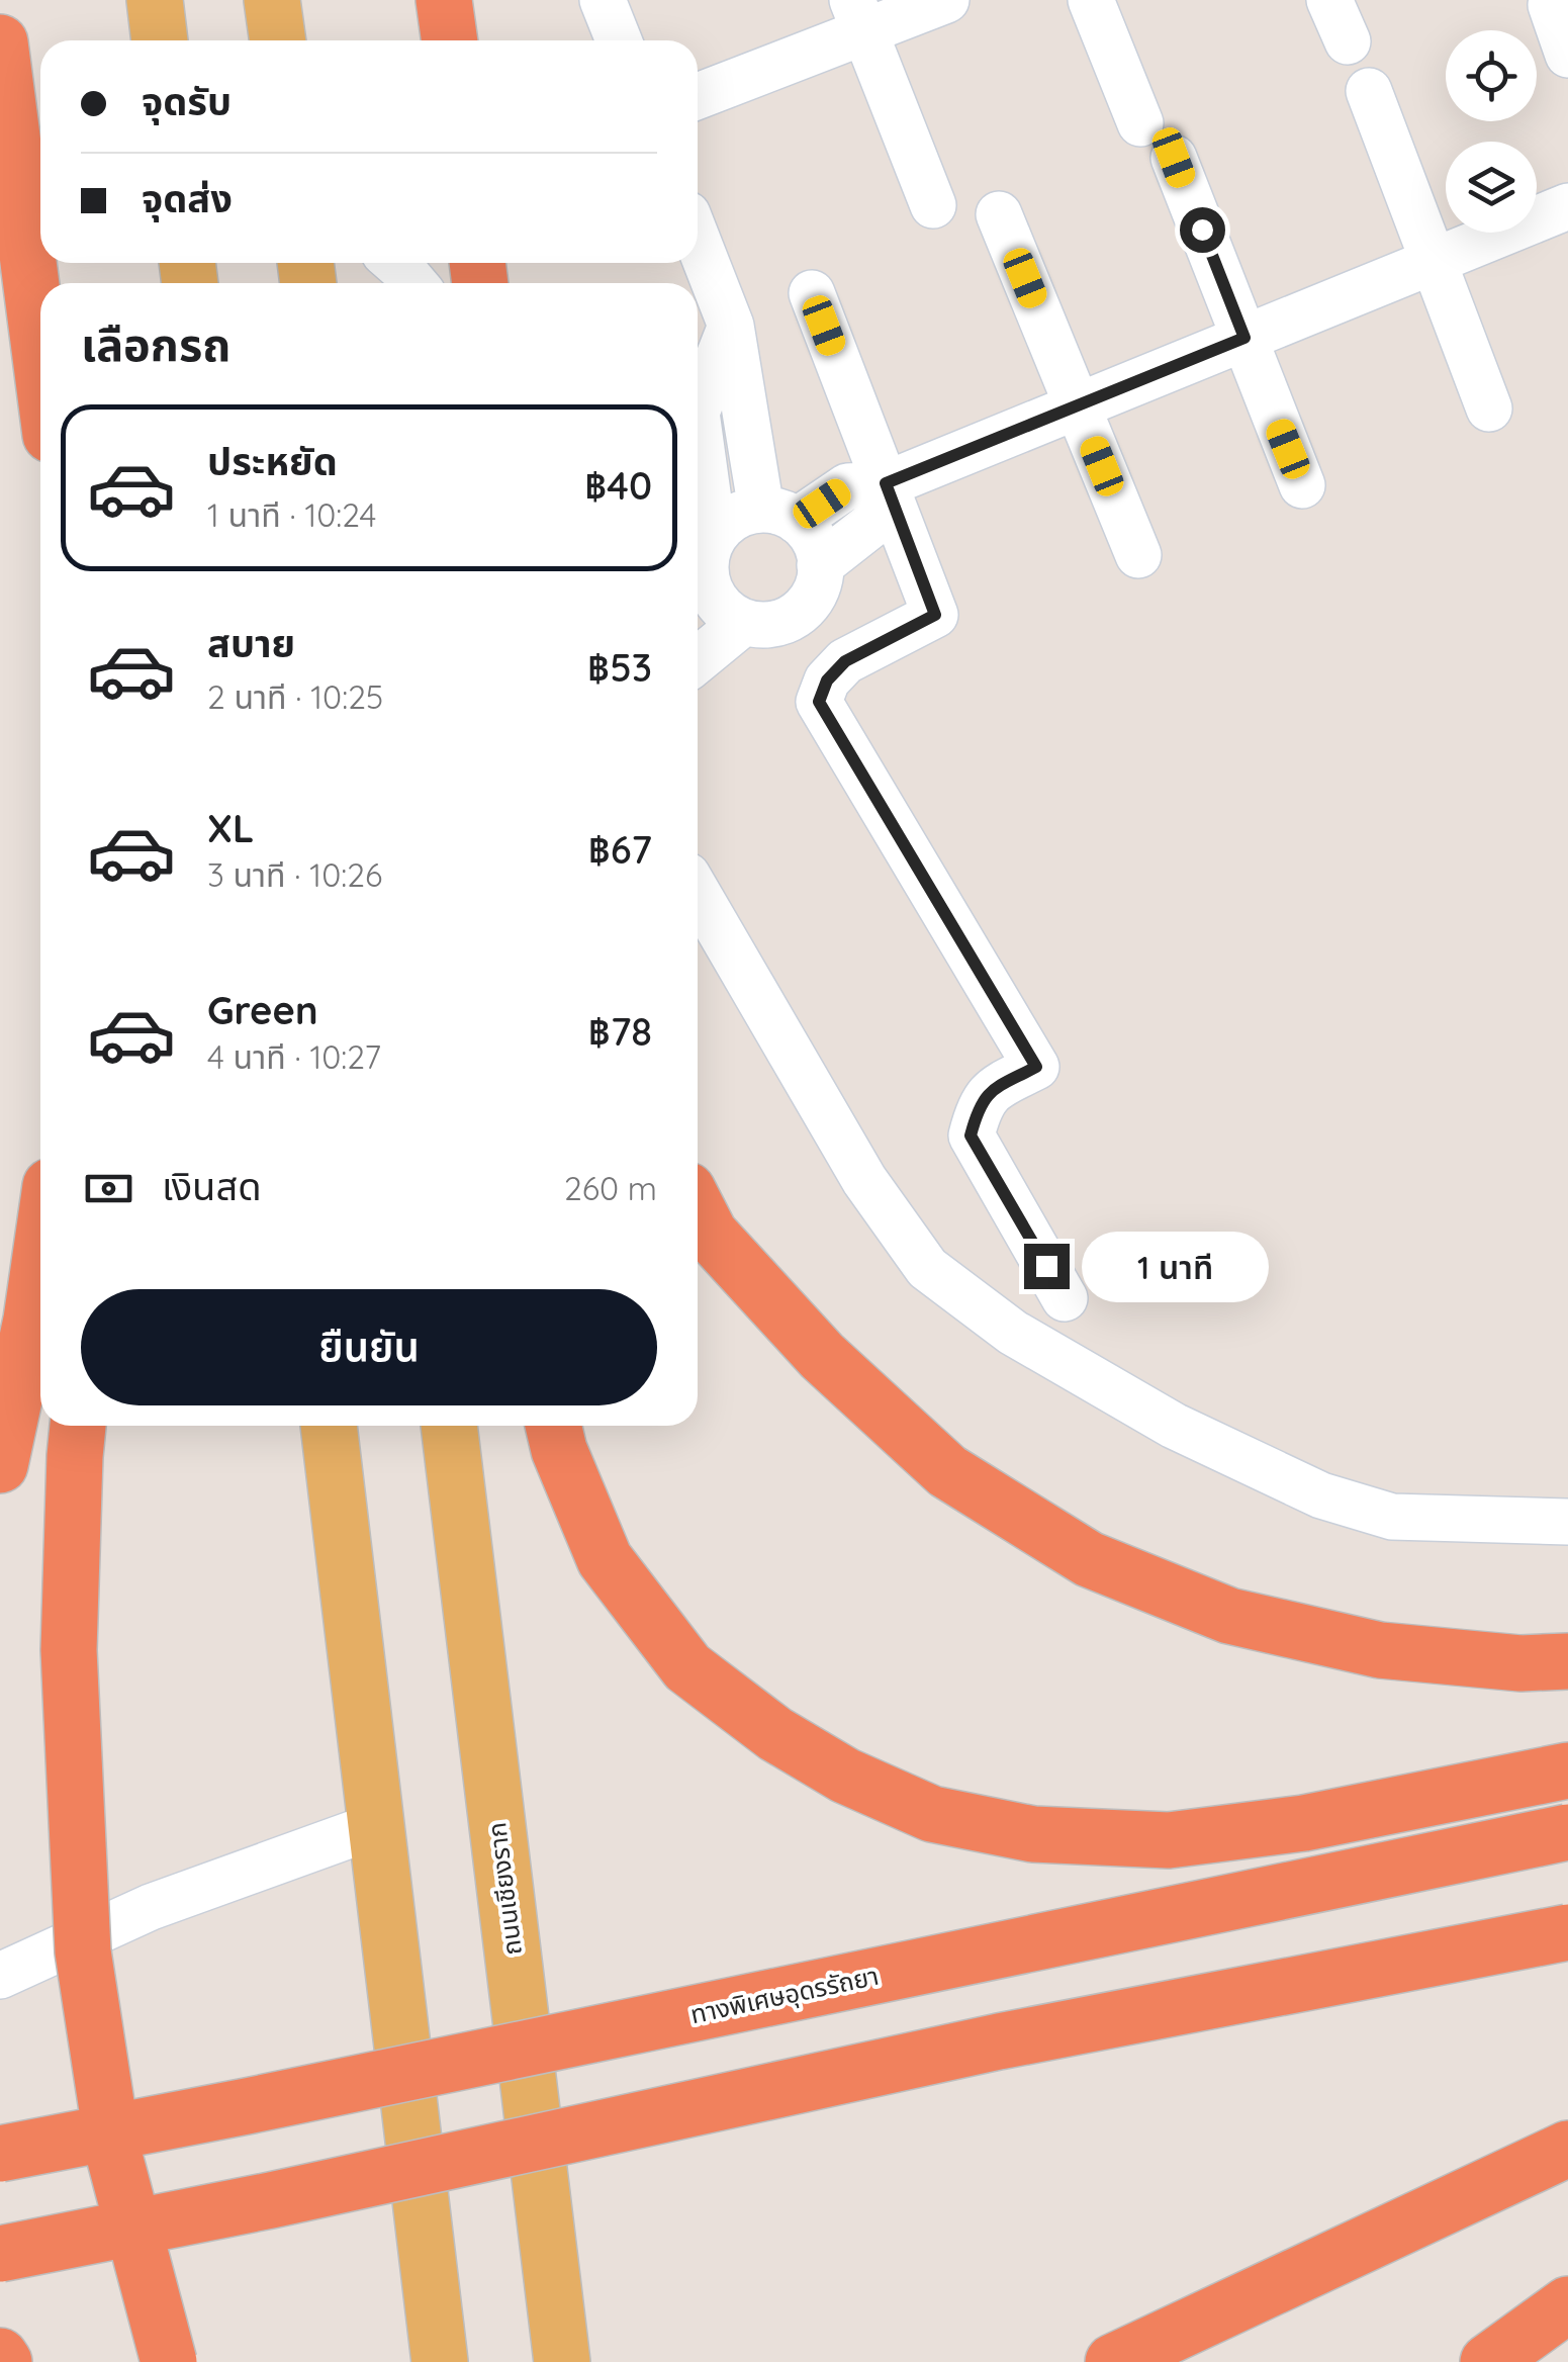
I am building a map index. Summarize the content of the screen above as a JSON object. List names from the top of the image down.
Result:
{
  "streets": {
    "highway": ["ทางพิเศษอุดรรัถยา"],
    "main road": ["ถนนเชียงราก"]
  },
  "page": {
    "banner": ["จุดรับ", "จุดส่ง"],
    "heading": "เลือกรถ",
    "list": [
      {
        "name": "ประหยัด",
        "note": "1 นาที · 10:24",
        "value": "฿40"
      },
      {
        "name": "สบาย",
        "note": "2 นาที · 10:25",
        "value": "฿53"
      },
      {
        "name": "XL",
        "note": "3 นาที · 10:26",
        "value": "฿67"
      },
      {
        "name": "Green",
        "note": "4 นาที · 10:27",
        "value": "฿78"
      }
    ],
    "pay": ["เงินสด", "260 m"],
    "bubble": "1 นาที",
    "buttons": "ยืนยัน"
  }
}
